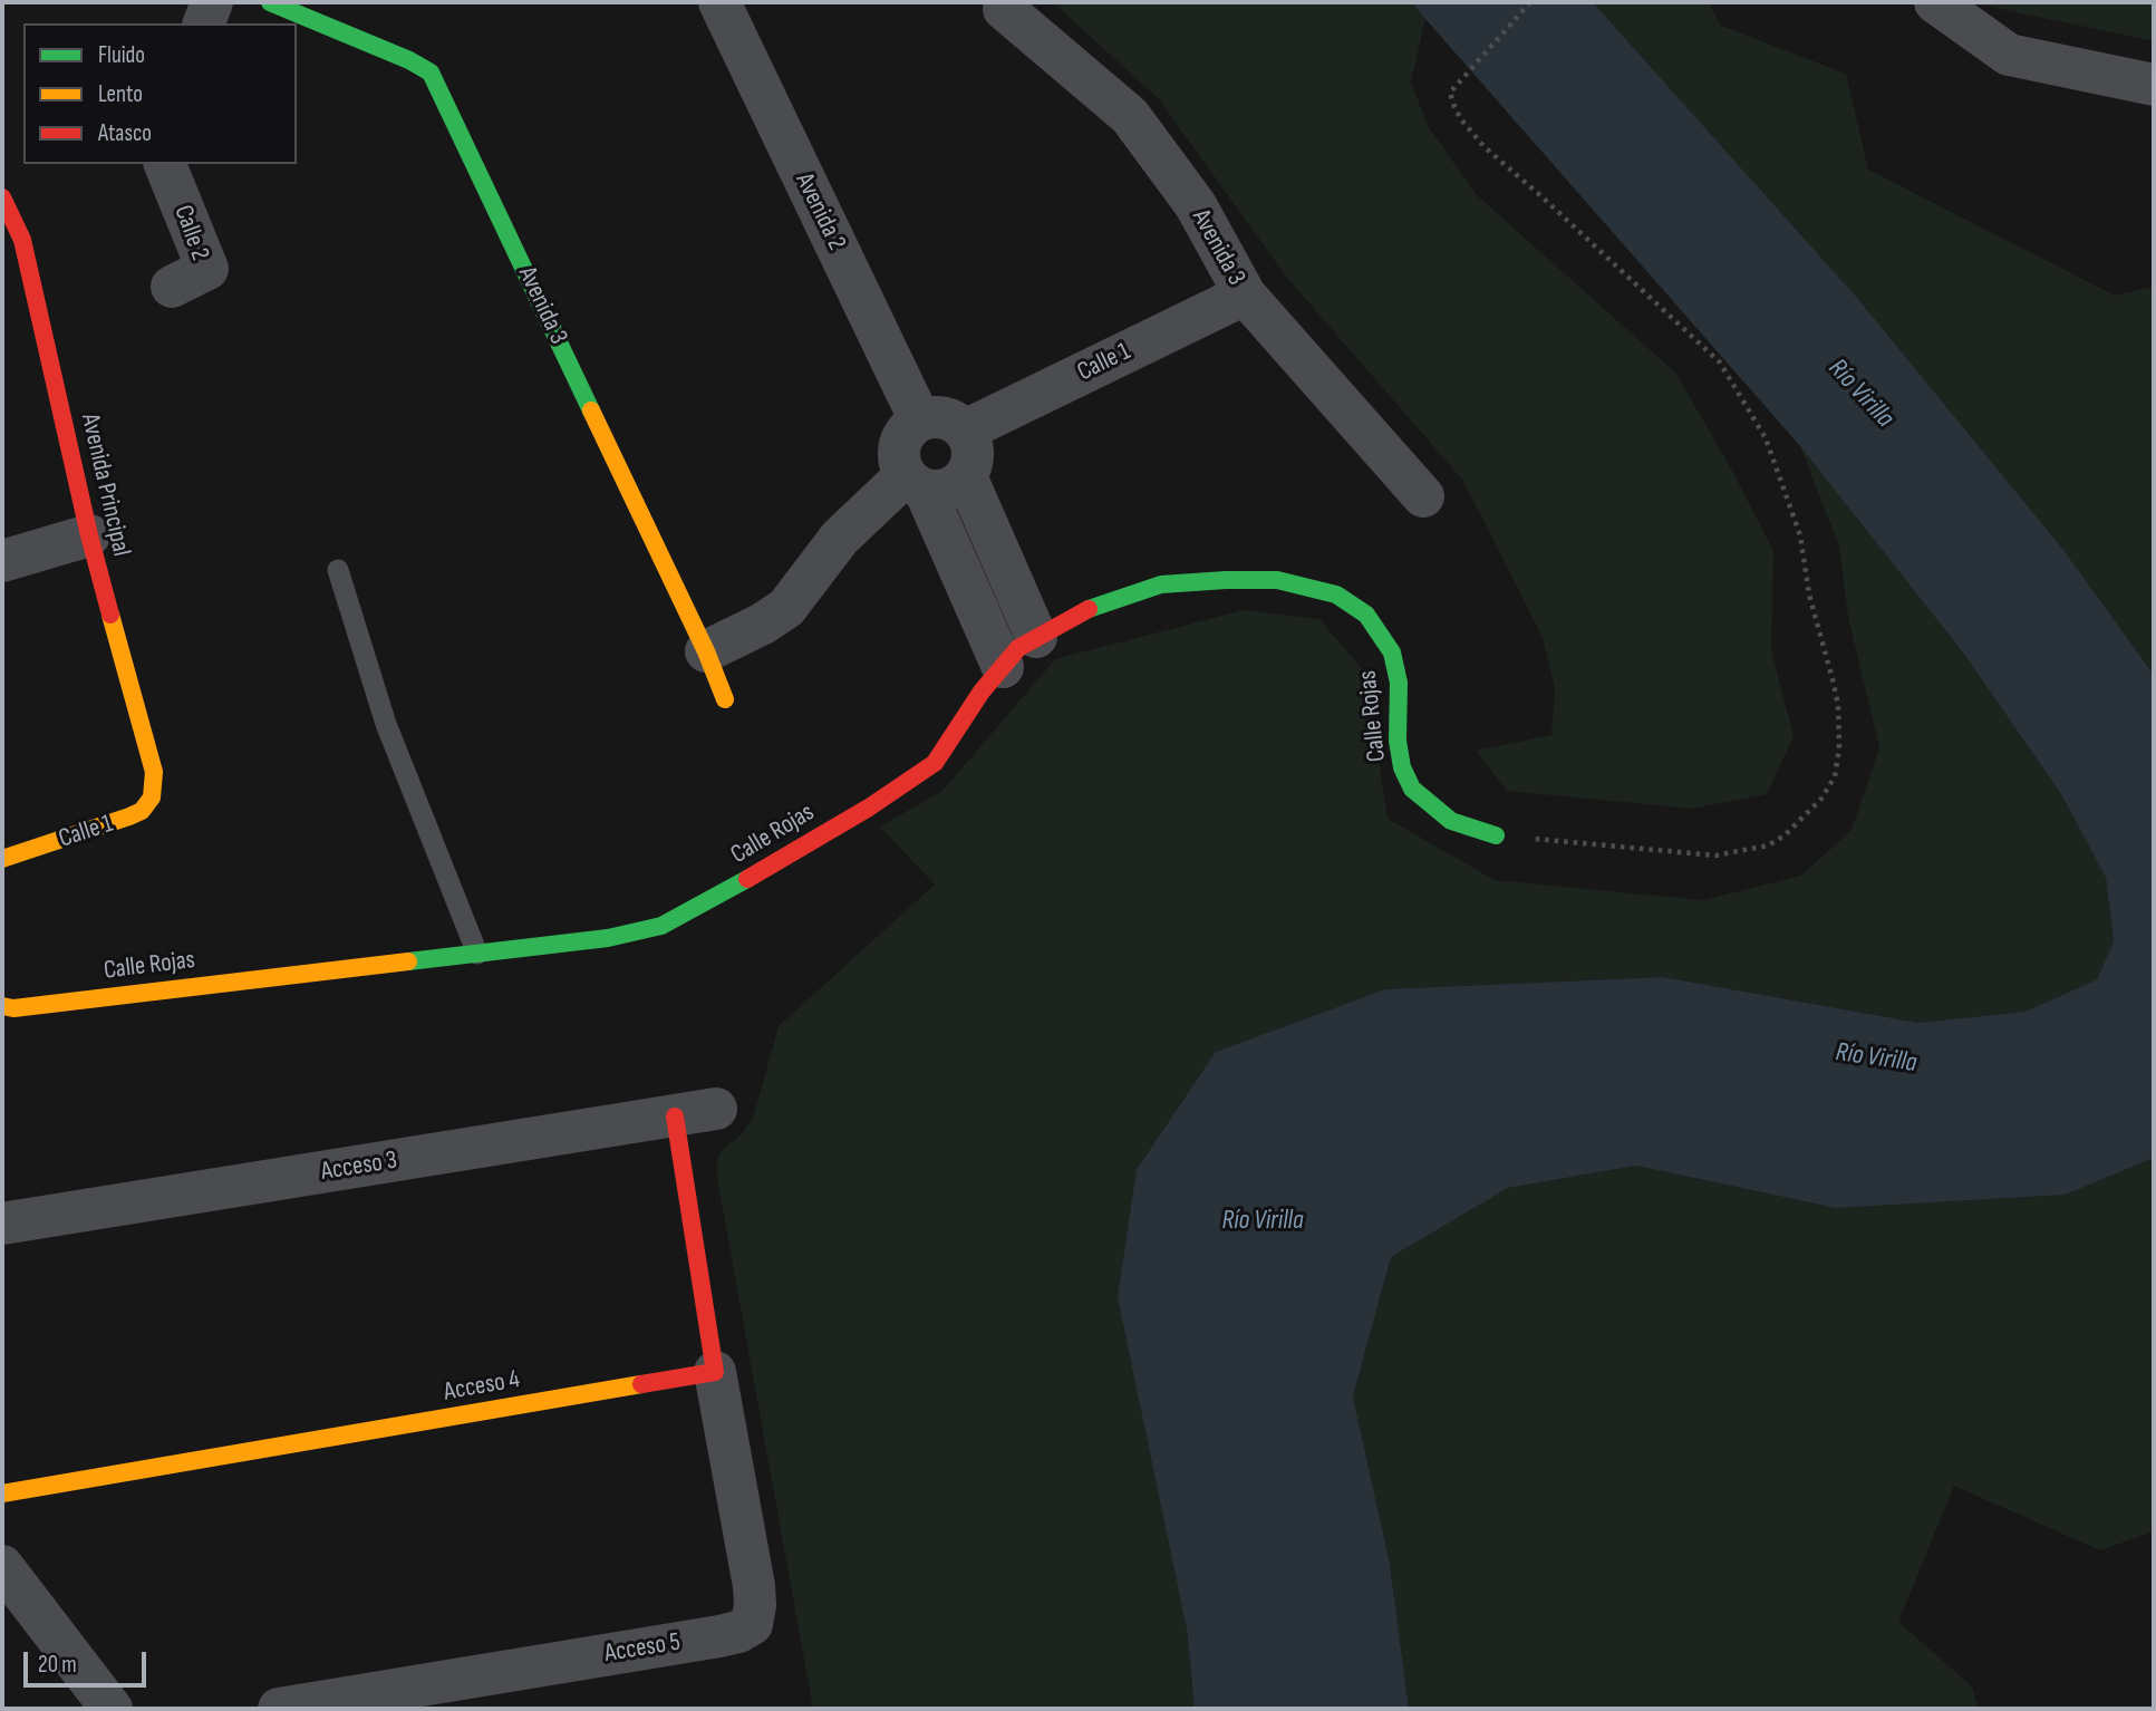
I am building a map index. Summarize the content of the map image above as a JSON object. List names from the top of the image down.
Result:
{
  "streets": {
    "street": [
      "Avenida 2",
      "Calle 2",
      "Avenida 3",
      "Calle 1",
      "Avenida Principal",
      "Calle Rojas",
      "Acceso 3",
      "Acceso 4",
      "Acceso 5"
    ]
  },
  "crossings": [
    ["Avenida 2", "Calle 1"],
    ["Avenida 3", "Calle 1"],
    ["Calle 1", "Avenida Principal"],
    ["Acceso 4", "Acceso 5"]
  ],
  "water": ["Río Virilla"],
  "legend": ["Fluido", "Lento", "Atasco"],
  "scale_bar": "20 m"
}
